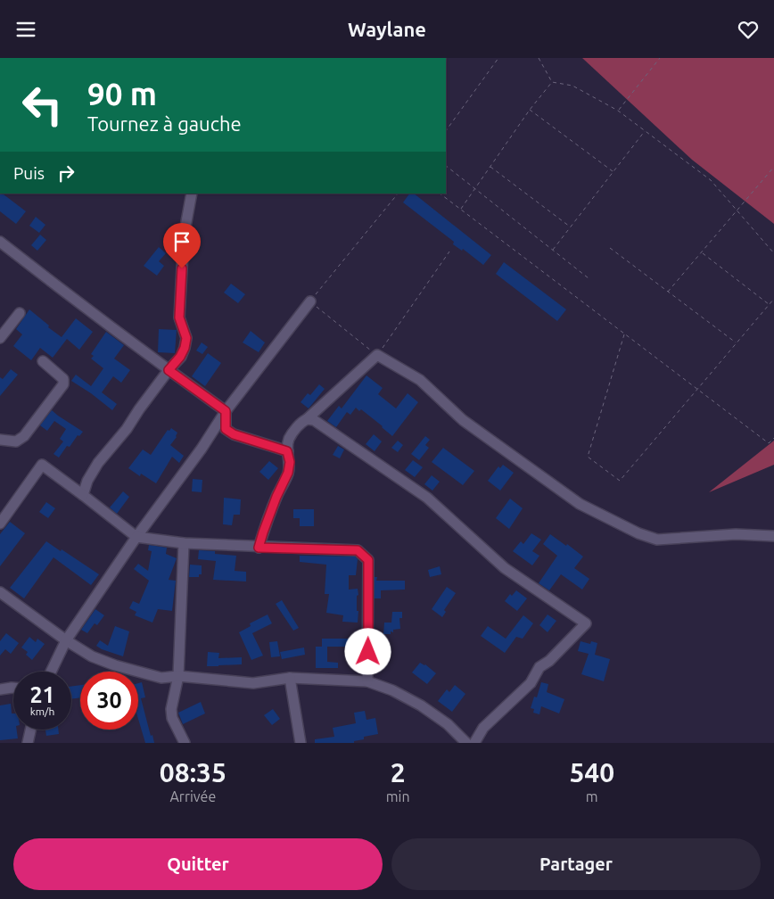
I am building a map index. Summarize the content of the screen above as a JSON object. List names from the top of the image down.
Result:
{
  "page": {
    "header": "Waylane",
    "turn": ["90 m", "Tournez à gauche"],
    "then": "Puis",
    "speed": "21 km/h",
    "limit": "30",
    "eta": [
      "08:35",
      "Arrivée",
      "2",
      "min",
      "540",
      "m"
    ],
    "buttons": ["Quitter", "Partager"]
  }
}
